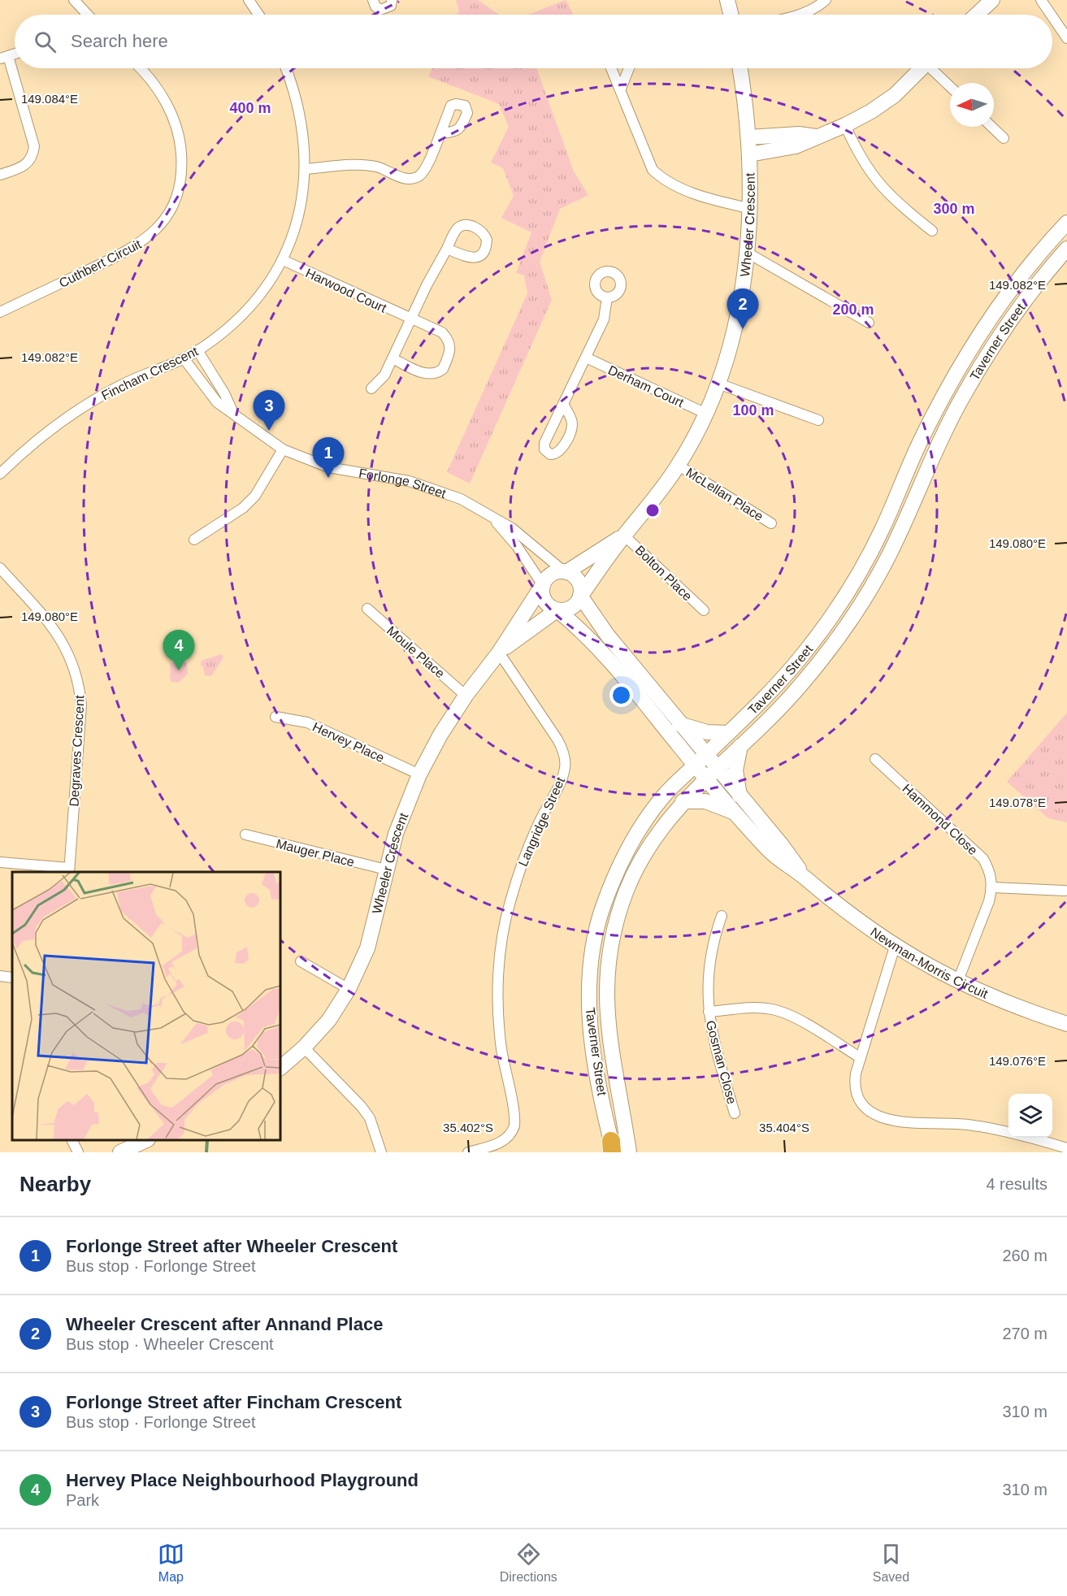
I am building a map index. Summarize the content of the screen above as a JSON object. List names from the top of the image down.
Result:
{
  "streets": {
    "street": [
      "Wheeler Crescent",
      "Cuthbert Circuit",
      "Harwood Court",
      "Taverner Street",
      "Fincham Crescent",
      "Derham Court",
      "Forlonge Street",
      "McLellan Place",
      "Bolton Place",
      "Moule Place",
      "Hervey Place",
      "Degraves Crescent",
      "Hammond Close",
      "Langridge Street",
      "Mauger Place",
      "Newman-Morris Circuit",
      "Gosman Close"
    ]
  },
  "crossings": [
    ["Wheeler Crescent", "Derham Court"],
    ["Wheeler Crescent", "Forlonge Street"],
    ["Wheeler Crescent", "McLellan Place"],
    ["Wheeler Crescent", "Bolton Place"],
    ["Wheeler Crescent", "Moule Place"],
    ["Wheeler Crescent", "Hervey Place"],
    ["Wheeler Crescent", "Langridge Street"],
    ["Wheeler Crescent", "Mauger Place"],
    ["Harwood Court", "Fincham Crescent"],
    ["Taverner Street", "Newman-Morris Circuit"],
    ["Fincham Crescent", "Forlonge Street"]
  ],
  "north": "left",
  "page": {
    "search": "Search here",
    "pins": [
      "2",
      "3",
      "1",
      "4"
    ],
    "heading": ["Nearby", "4 results"],
    "list": [
      {
        "mark": "1",
        "name": "Forlonge Street after Wheeler Crescent",
        "note": "Bus stop · Forlonge Street",
        "value": "260 m"
      },
      {
        "mark": "2",
        "name": "Wheeler Crescent after Annand Place",
        "note": "Bus stop · Wheeler Crescent",
        "value": "270 m"
      },
      {
        "mark": "3",
        "name": "Forlonge Street after Fincham Crescent",
        "note": "Bus stop · Forlonge Street",
        "value": "310 m"
      },
      {
        "mark": "4",
        "name": "Hervey Place Neighbourhood Playground",
        "note": "Park",
        "value": "310 m"
      }
    ],
    "nav": ["Map", "Directions", "Saved"]
  },
  "coordinates": [
    "149.084°E",
    "149.082°E",
    "149.080°E",
    "149.078°E",
    "149.076°E",
    "35.402°S",
    "35.404°S"
  ],
  "rings": [
    "400 m",
    "300 m",
    "200 m",
    "100 m"
  ]
}
